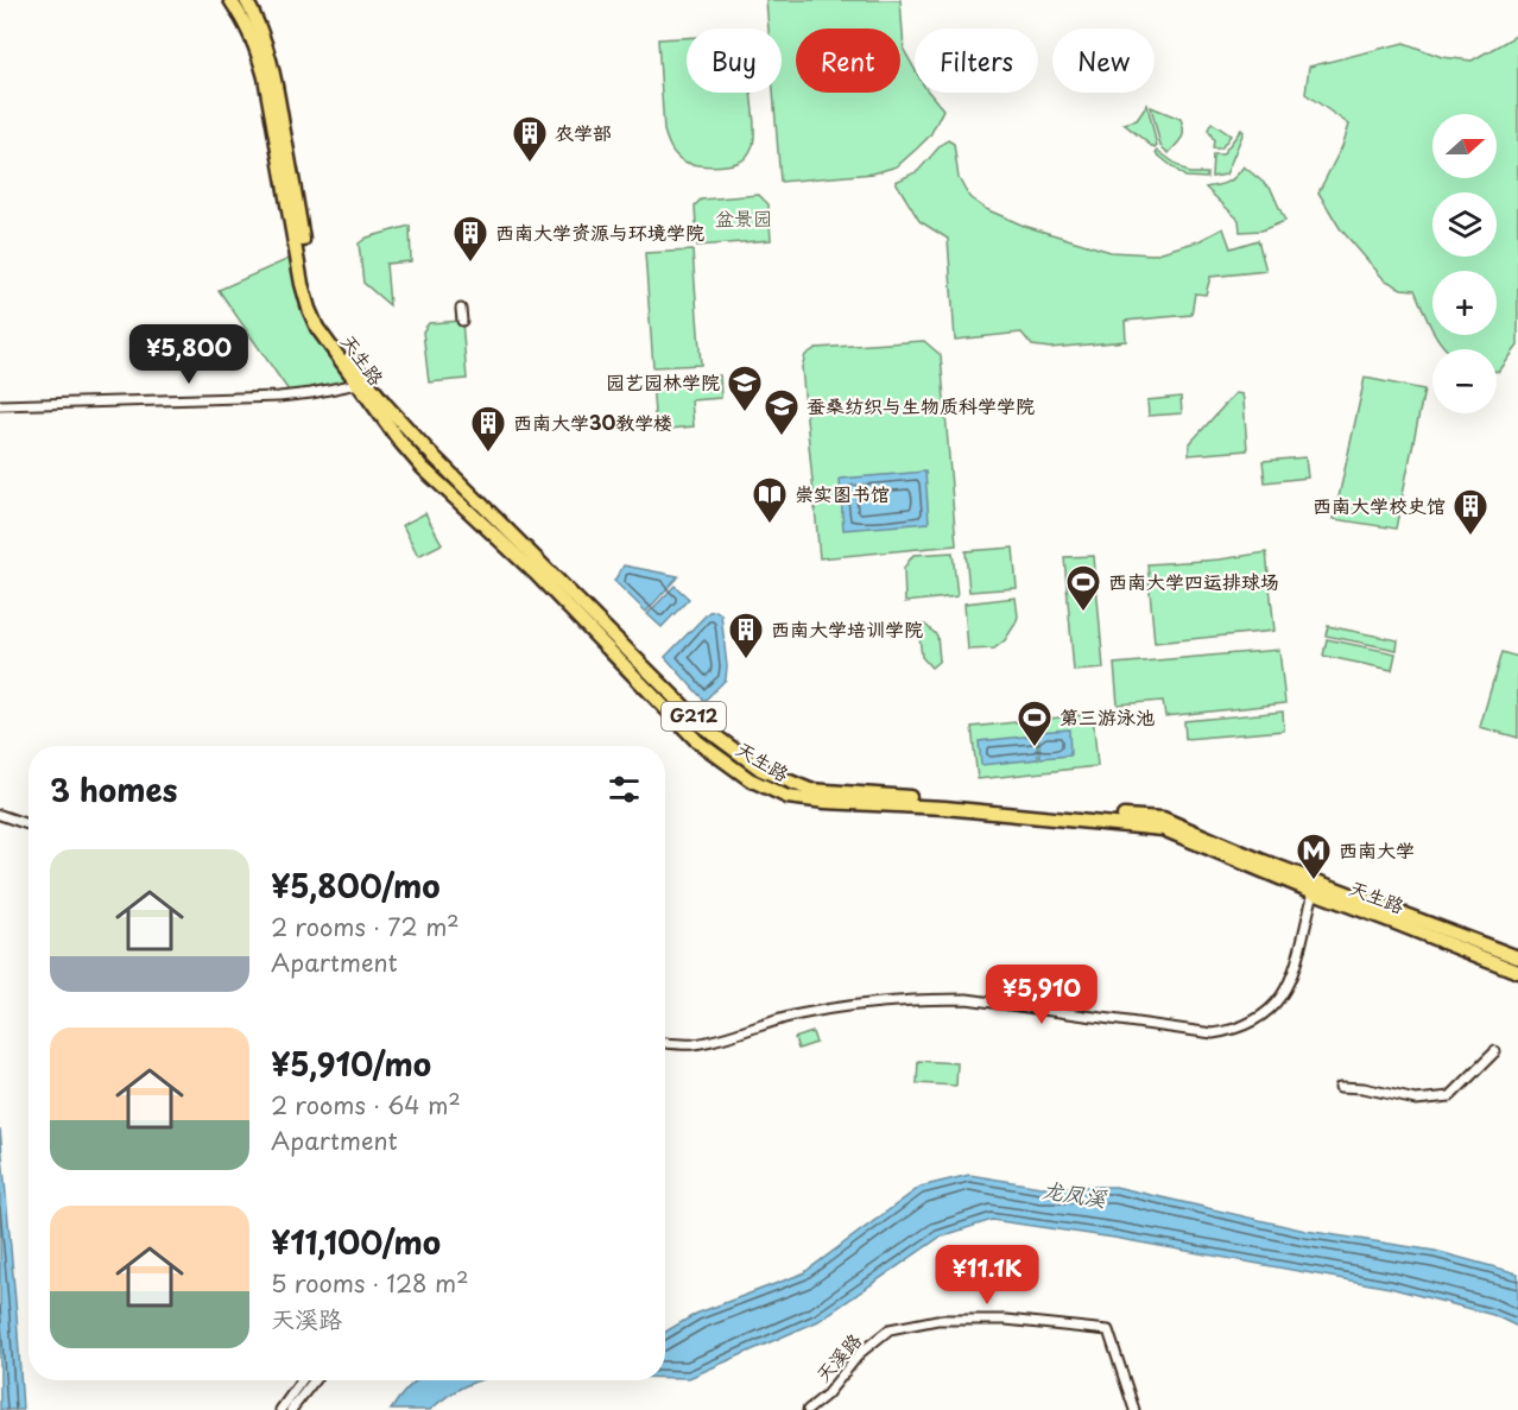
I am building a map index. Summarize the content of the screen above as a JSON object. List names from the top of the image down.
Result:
{
  "streets": {
    "highway": ["天生路", "G212"],
    "street": ["天溪路"]
  },
  "water": ["龙凤溪"],
  "parks": ["盆景园"],
  "places": {
    "building": [
      "农学部",
      "西南大学资源与环境学院",
      "西南大学30教学楼",
      "西南大学校史馆",
      "西南大学培训学院"
    ],
    "school or university": ["园艺园林学院", "蚕桑纺织与生物质科学学院"],
    "library": ["崇实图书馆"],
    "sports": ["西南大学四运排球场", "第三游泳池"],
    "metro station": ["西南大学"]
  },
  "north": "right",
  "page": {
    "chip": [
      "Buy",
      "Rent",
      "Filters",
      "New"
    ],
    "map_buttons": ["+", "−"],
    "price": ["¥5,800", "¥5,910", "¥11.1K"],
    "heading": "3 homes",
    "list": [
      {
        "name": "¥5,800/mo",
        "note": "2 rooms · 72 m² · Apartment"
      },
      {
        "name": "¥5,910/mo",
        "note": "2 rooms · 64 m² · Apartment"
      },
      {
        "name": "¥11,100/mo",
        "note": "5 rooms · 128 m² · 天溪路"
      }
    ]
  }
}
